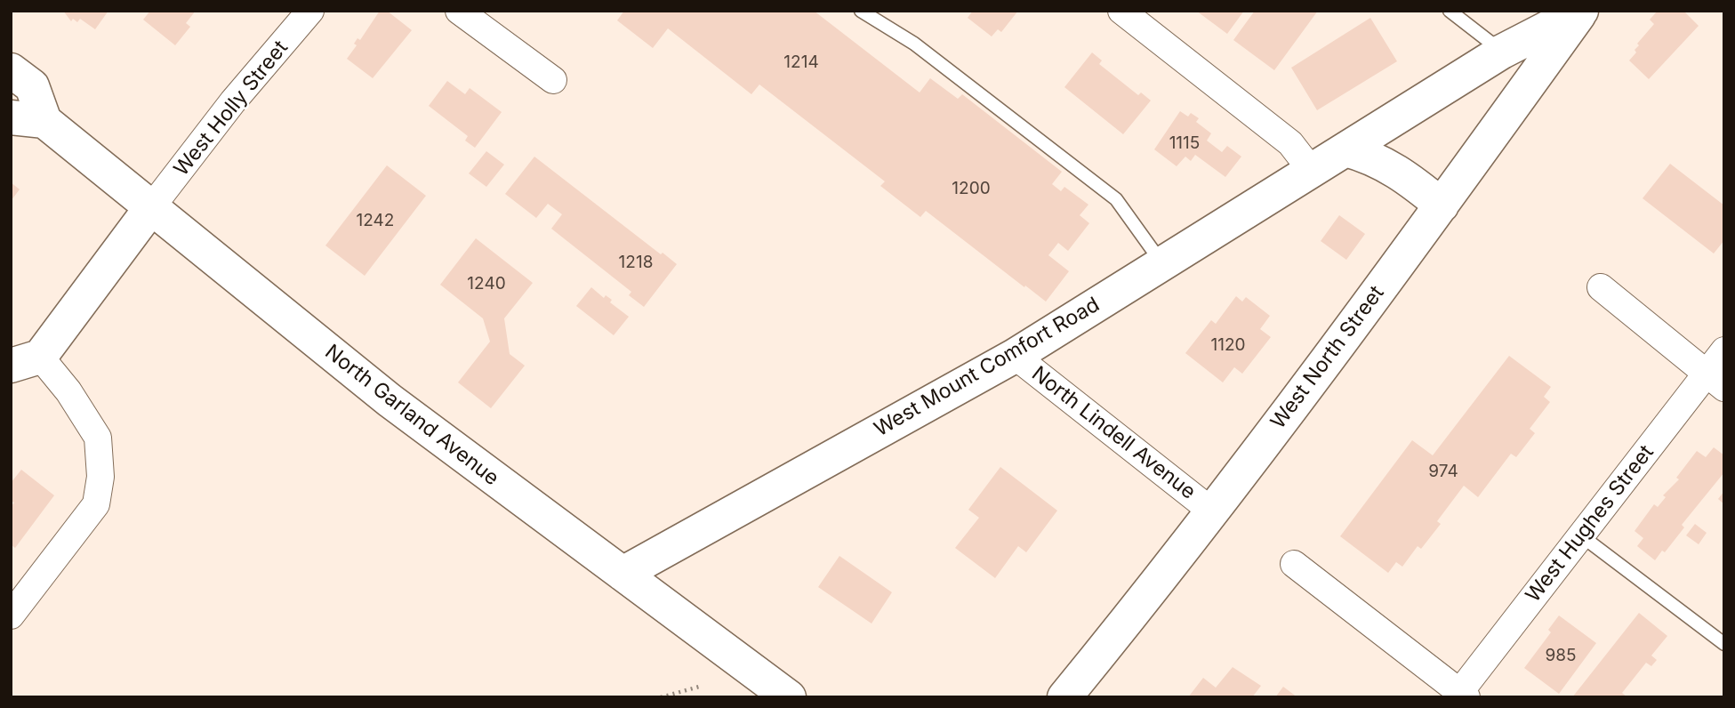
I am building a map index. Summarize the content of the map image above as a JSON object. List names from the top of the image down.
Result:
{
  "streets": {
    "main road": ["West North Street", "West Mount Comfort Road", "North Garland Avenue"],
    "street": ["West Holly Street", "North Lindell Avenue", "West Hughes Street"]
  },
  "crossings": [
    ["West Holly Street", "North Garland Avenue"],
    ["West North Street", "West Mount Comfort Road"],
    ["West North Street", "North Lindell Avenue"],
    ["West Mount Comfort Road", "North Garland Avenue"],
    ["West Mount Comfort Road", "North Lindell Avenue"]
  ],
  "house_numbers": [
    "1214",
    "1115",
    "1200",
    "1242",
    "1218",
    "1240",
    "1120",
    "974",
    "985"
  ]
}
